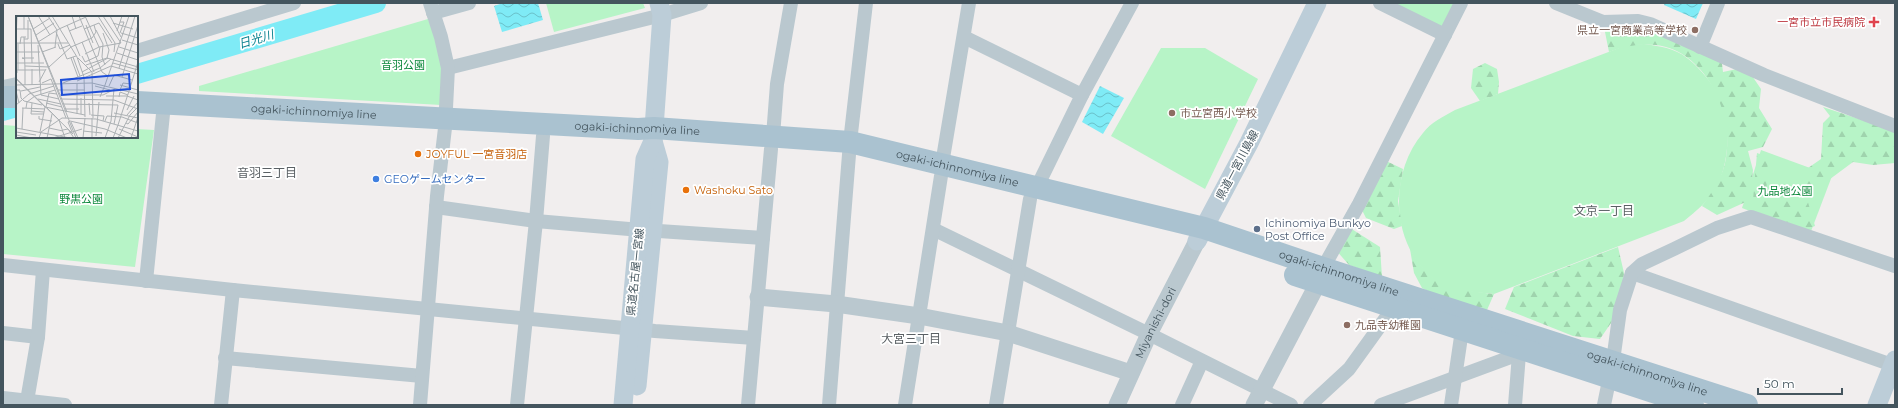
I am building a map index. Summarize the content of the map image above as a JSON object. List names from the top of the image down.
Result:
{
  "streets": {
    "main road": ["ogaki-ichinnomiya line", "県道一宮川島線", "県道名古屋一宮線"],
    "street": ["Miyanishi-dori"]
  },
  "crossings": [
    ["ogaki-ichinnomiya line", "県道一宮川島線"],
    ["ogaki-ichinnomiya line", "県道名古屋一宮線"],
    ["ogaki-ichinnomiya line", "Miyanishi-dori"],
    ["県道一宮川島線", "Miyanishi-dori"]
  ],
  "districts": ["音羽三丁目", "文京一丁目", "大宮三丁目"],
  "water": ["日光川"],
  "parks": ["音羽公園", "九品地公園", "野黒公園"],
  "places": {
    "health": ["一宮市立市民病院"],
    "other": [
      "県立一宮商業高等学校",
      "市立宮西小学校",
      "JOYFUL 一宮音羽店",
      "GEOゲームセンター",
      "Washoku Sato",
      "Ichinomiya Bunkyo Post Office",
      "九品寺幼稚園"
    ]
  },
  "scale_bar": "50 m"
}
